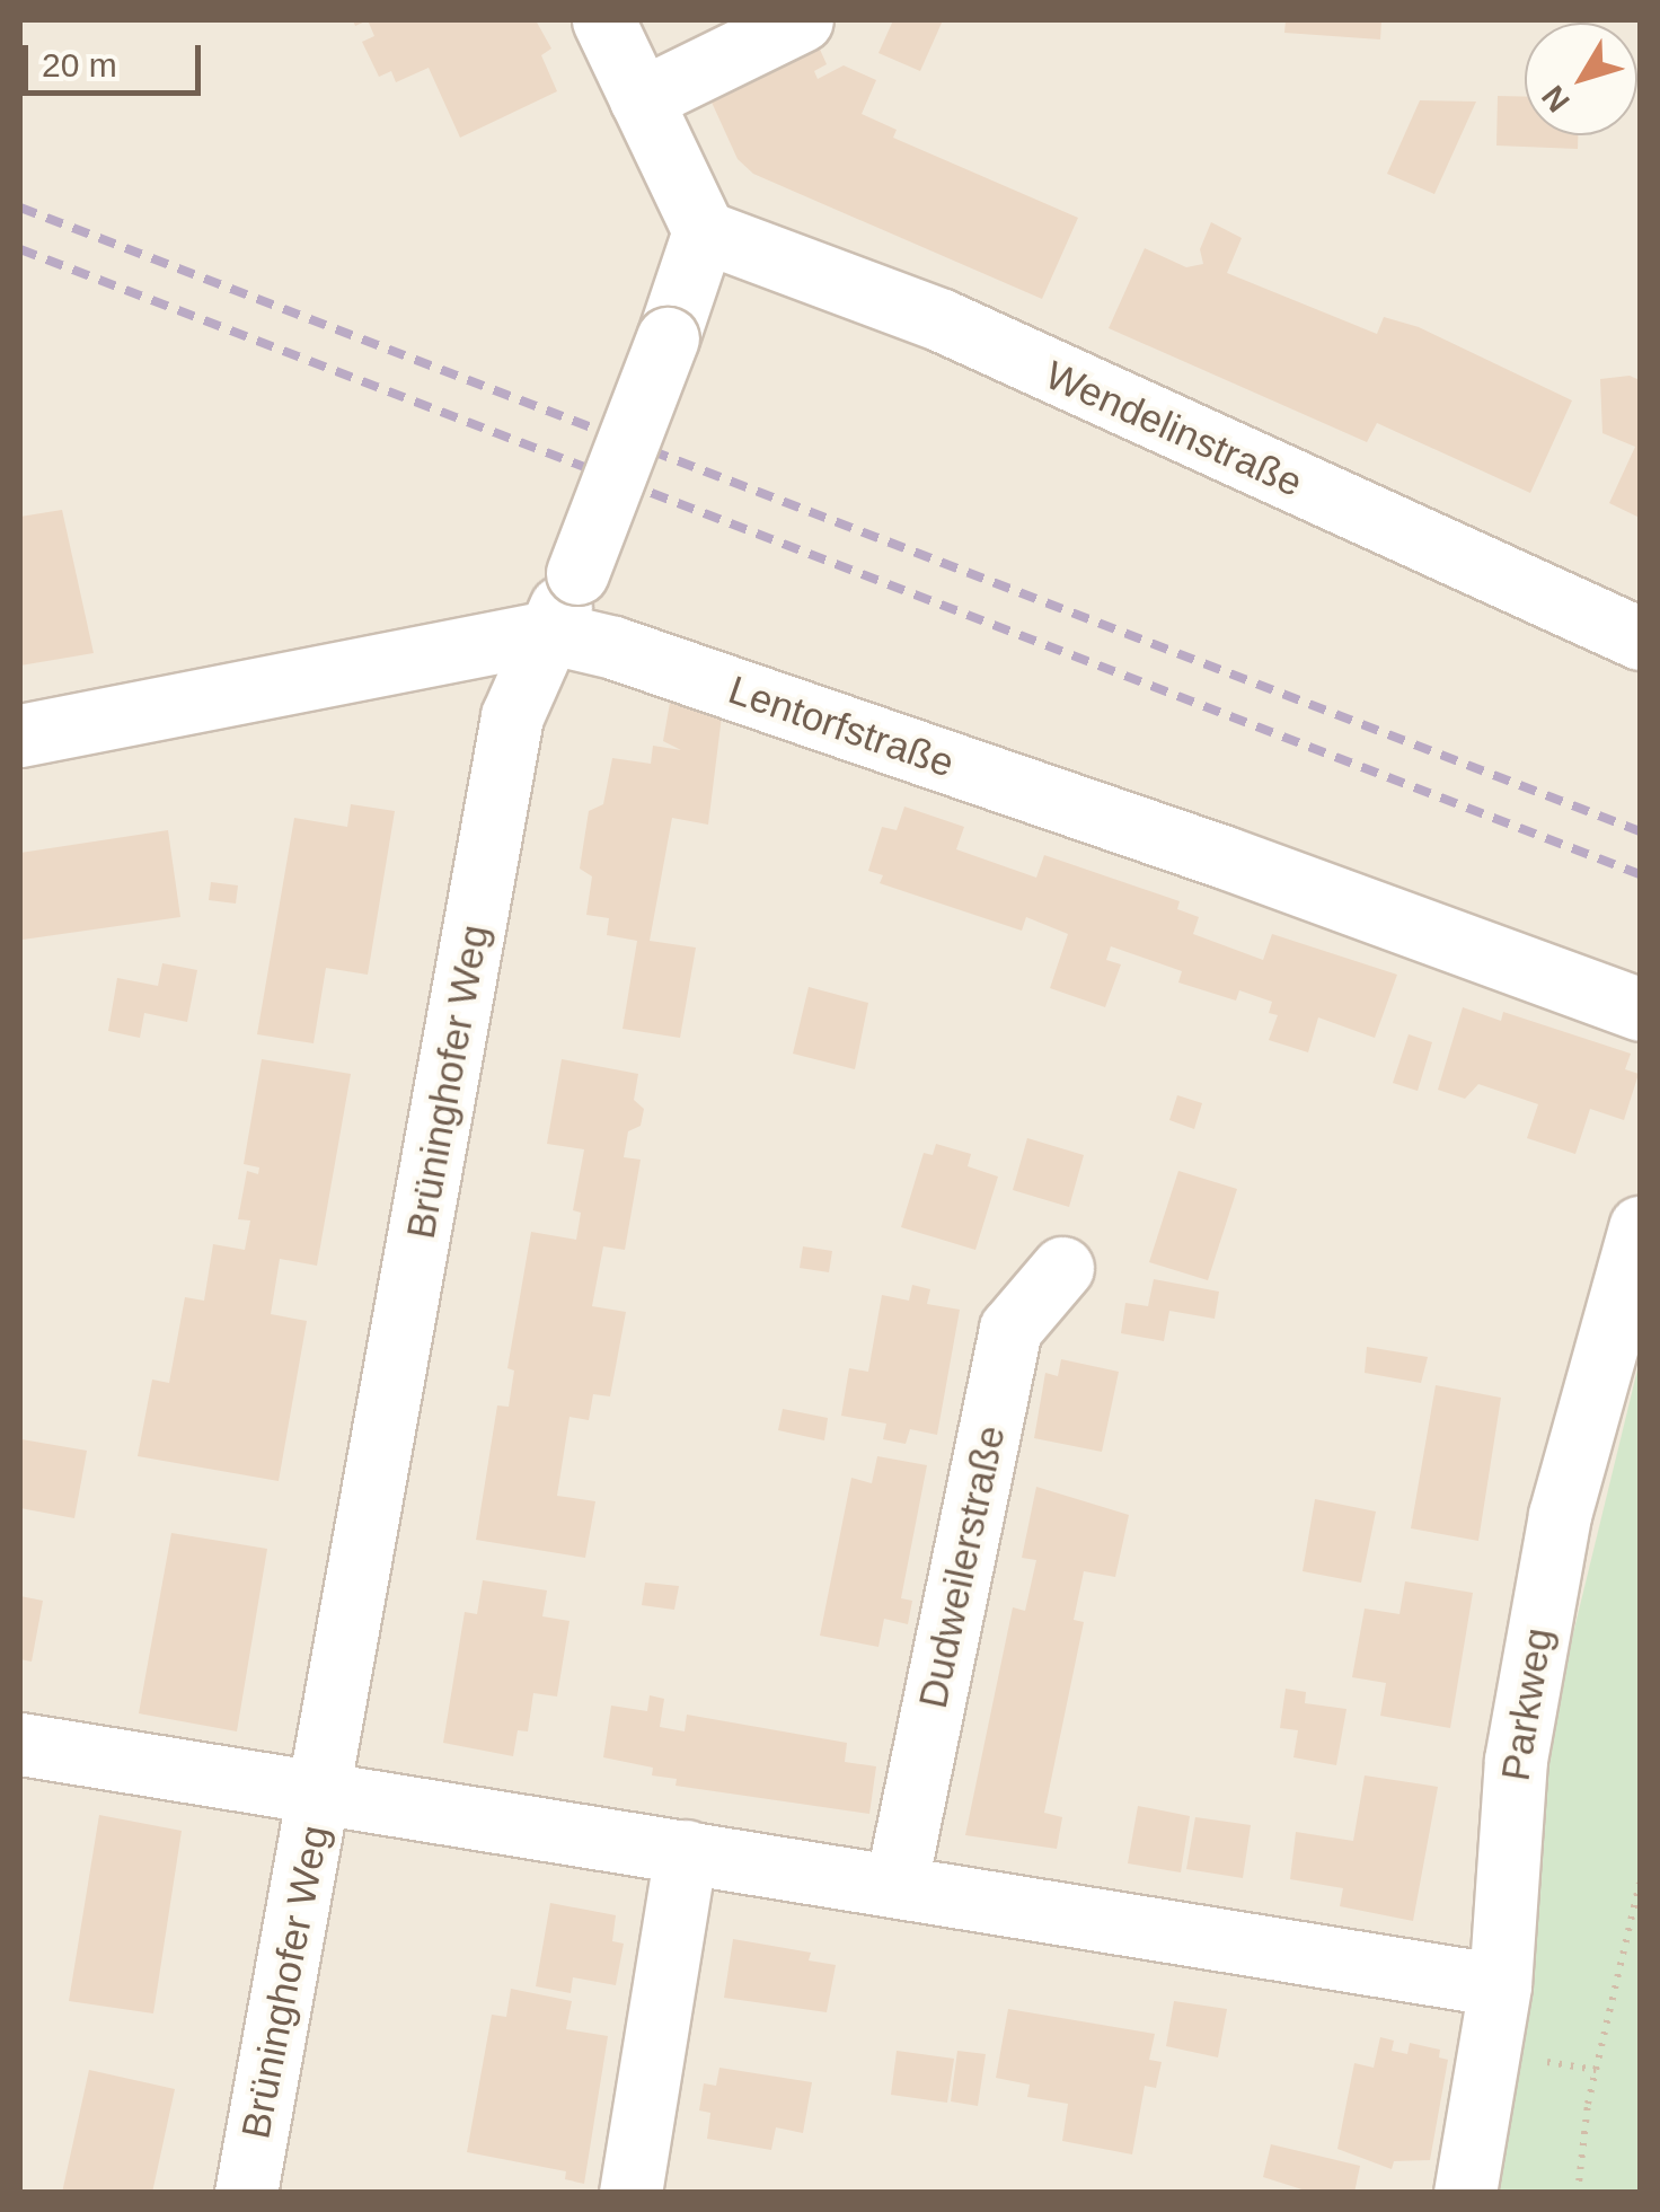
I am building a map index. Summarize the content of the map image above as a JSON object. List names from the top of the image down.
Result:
{
  "streets": {
    "street": [
      "Wendelinstraße",
      "Lentorfstraße",
      "Brüninghofer Weg",
      "Dudweilerstraße",
      "Parkweg"
    ]
  },
  "crossings": [
    ["Wendelinstraße", "Brüninghofer Weg"],
    ["Lentorfstraße", "Brüninghofer Weg"]
  ],
  "scale_bar": "20 m",
  "north": "bottom left"
}
